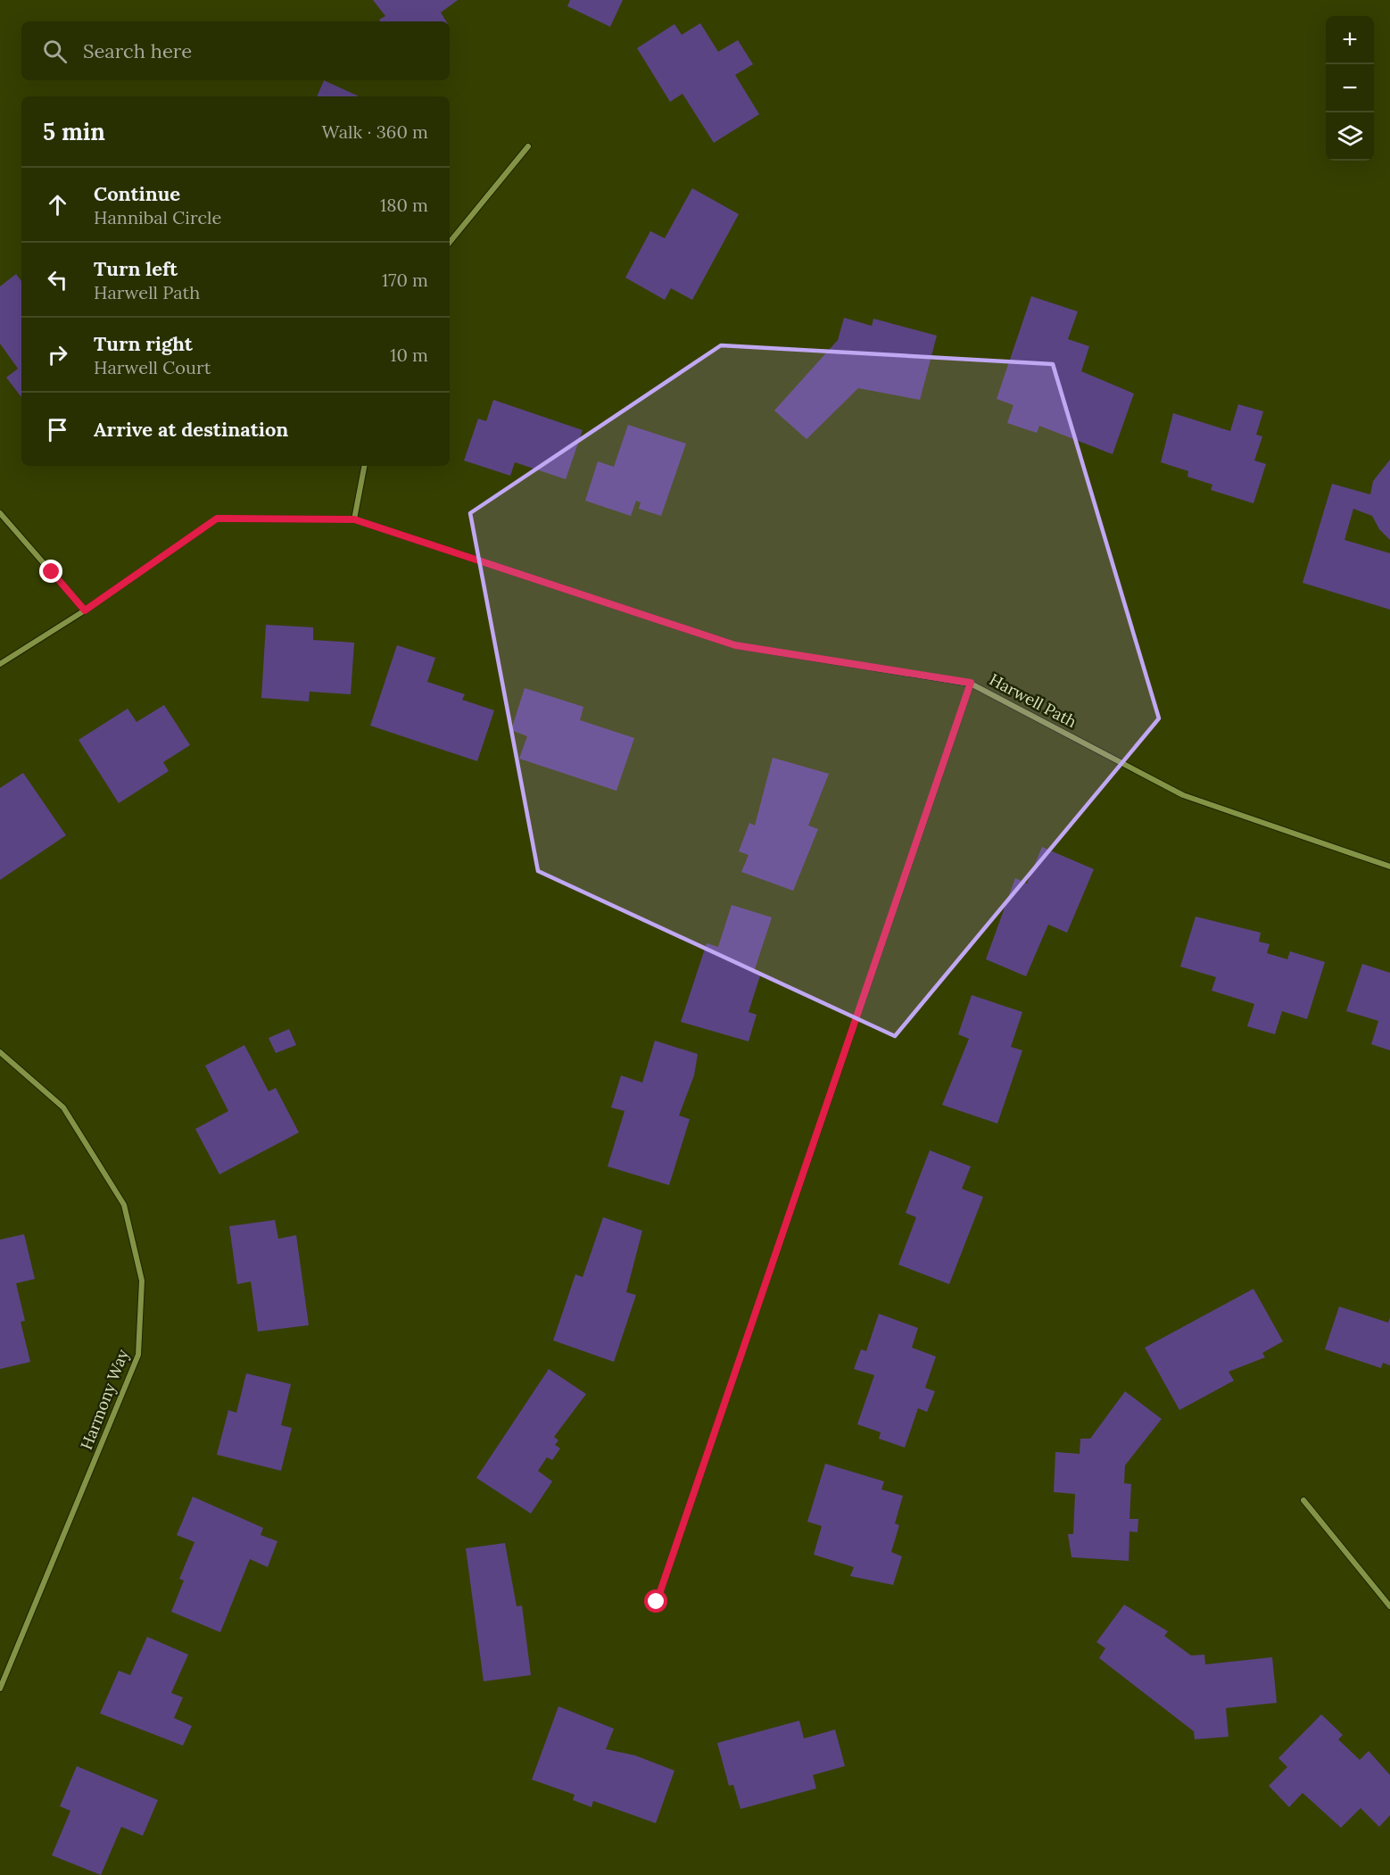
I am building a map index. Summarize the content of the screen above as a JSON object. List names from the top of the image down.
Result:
{
  "streets": {
    "street": ["Harwell Path", "Harmony Way"]
  },
  "page": {
    "map_buttons": ["+", "−"],
    "search": "Search here",
    "heading": ["5 min", "Walk · 360 m"],
    "list": [
      ["Continue", "Hannibal Circle", "180 m"],
      ["Turn left", "Harwell Path", "170 m"],
      ["Turn right", "Harwell Court", "10 m"],
      "Arrive at destination"
    ]
  }
}
